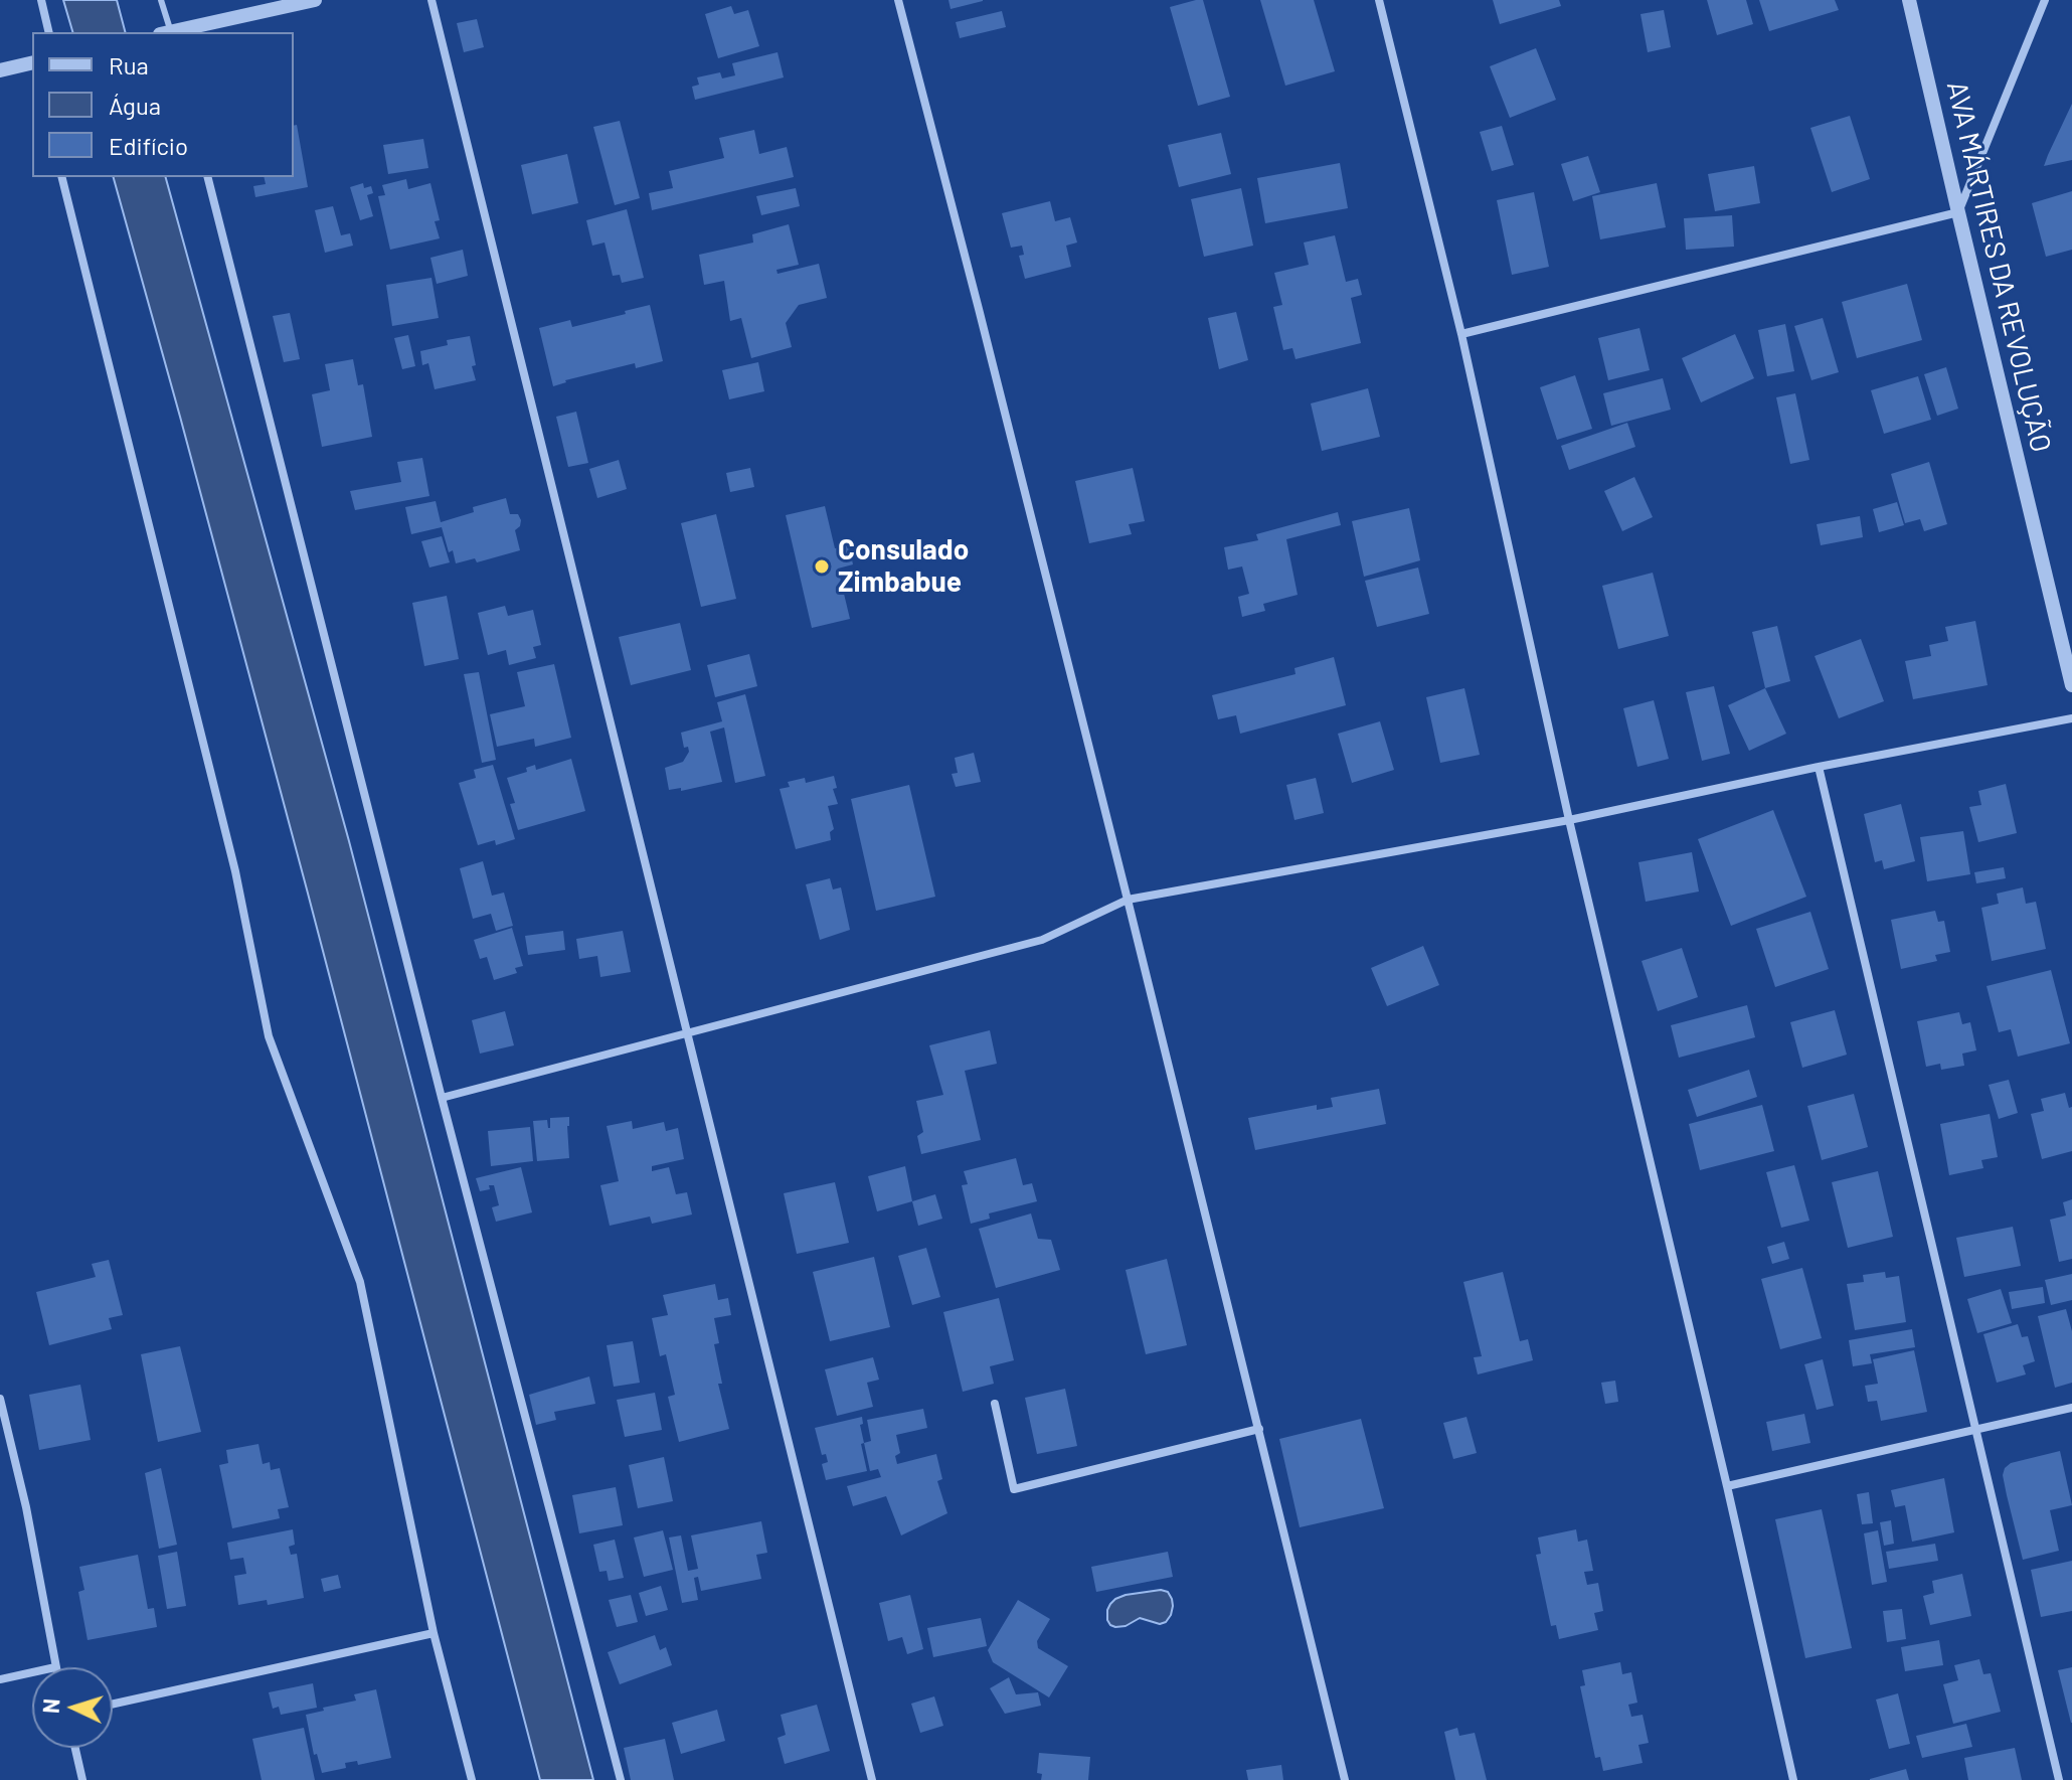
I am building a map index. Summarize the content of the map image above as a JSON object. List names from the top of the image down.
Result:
{
  "streets": {
    "street": ["AVA MÁRTIRES DA REVOLUÇÃO"]
  },
  "places": ["Consulado Zimbabue"],
  "legend": ["Rua", "Água", "Edifício"],
  "north": "left"
}
